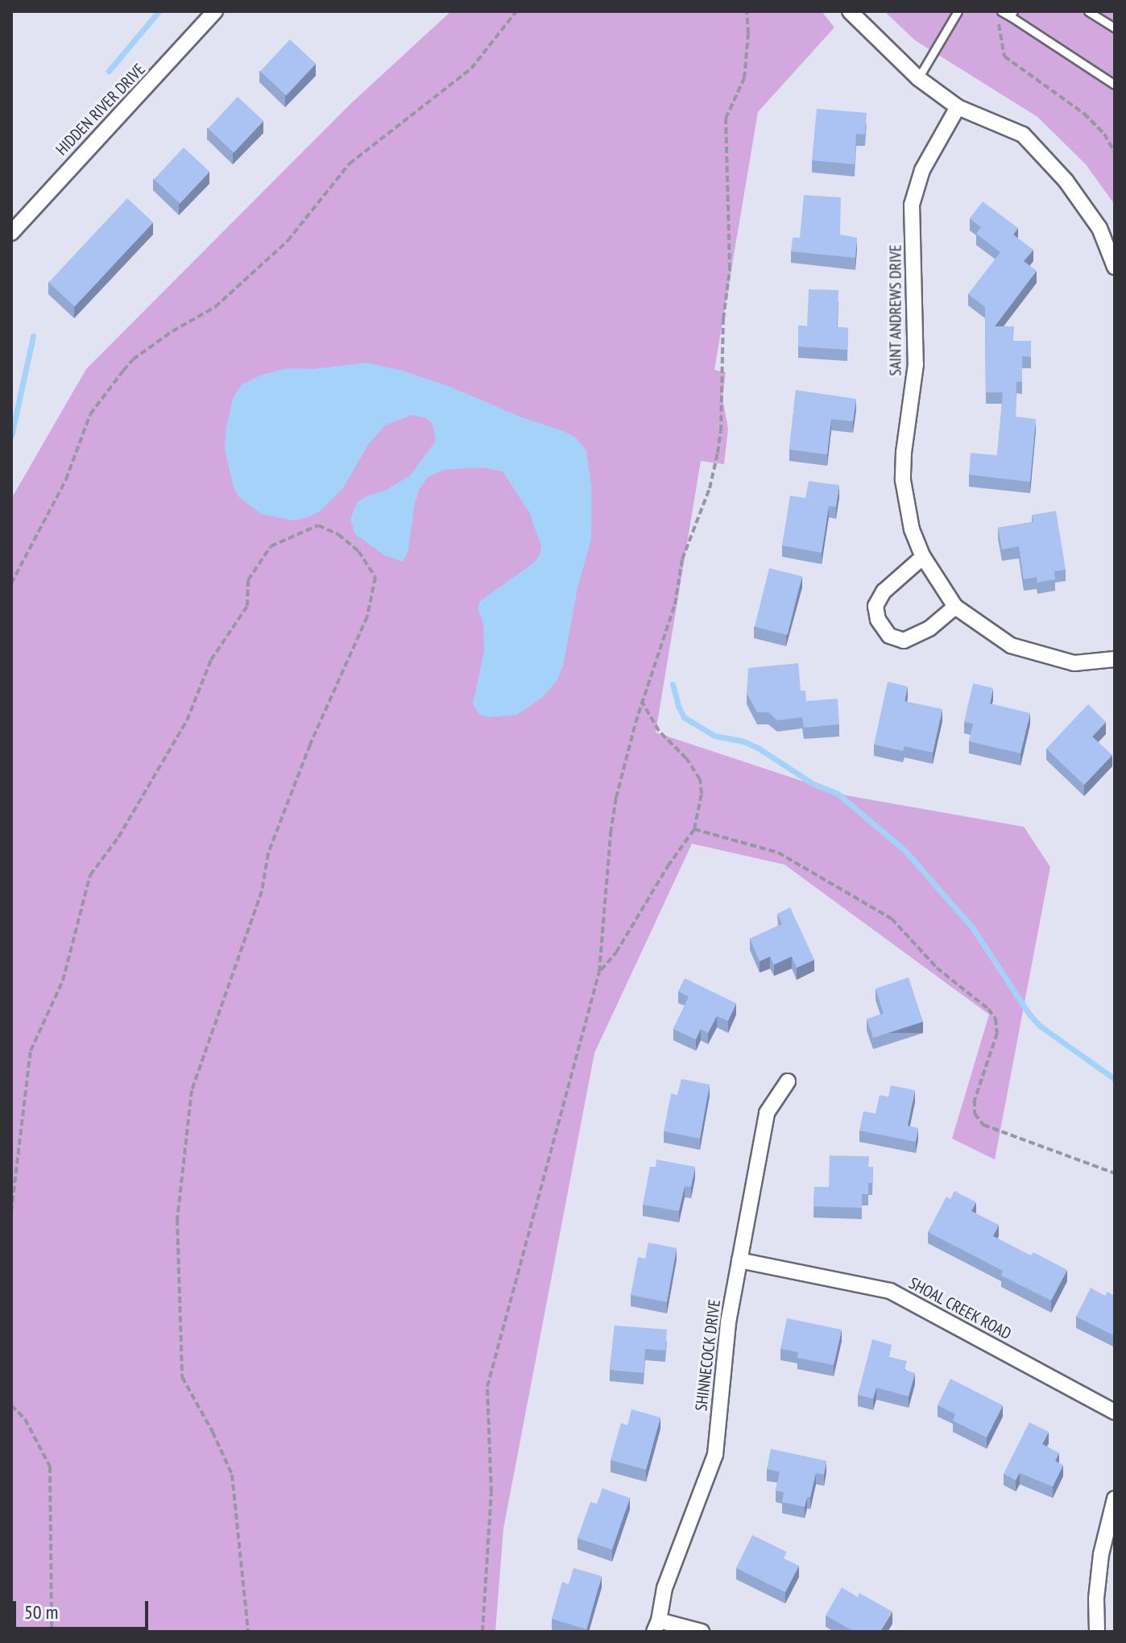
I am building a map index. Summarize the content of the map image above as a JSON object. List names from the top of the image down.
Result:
{
  "streets": {
    "street": [
      "HIDDEN RIVER DRIVE",
      "SAINT ANDREWS DRIVE",
      "SHOAL CREEK ROAD",
      "SHINNECOCK DRIVE"
    ]
  },
  "crossings": [
    ["SHOAL CREEK ROAD", "SHINNECOCK DRIVE"]
  ],
  "scale_bar": "50 m"
}
